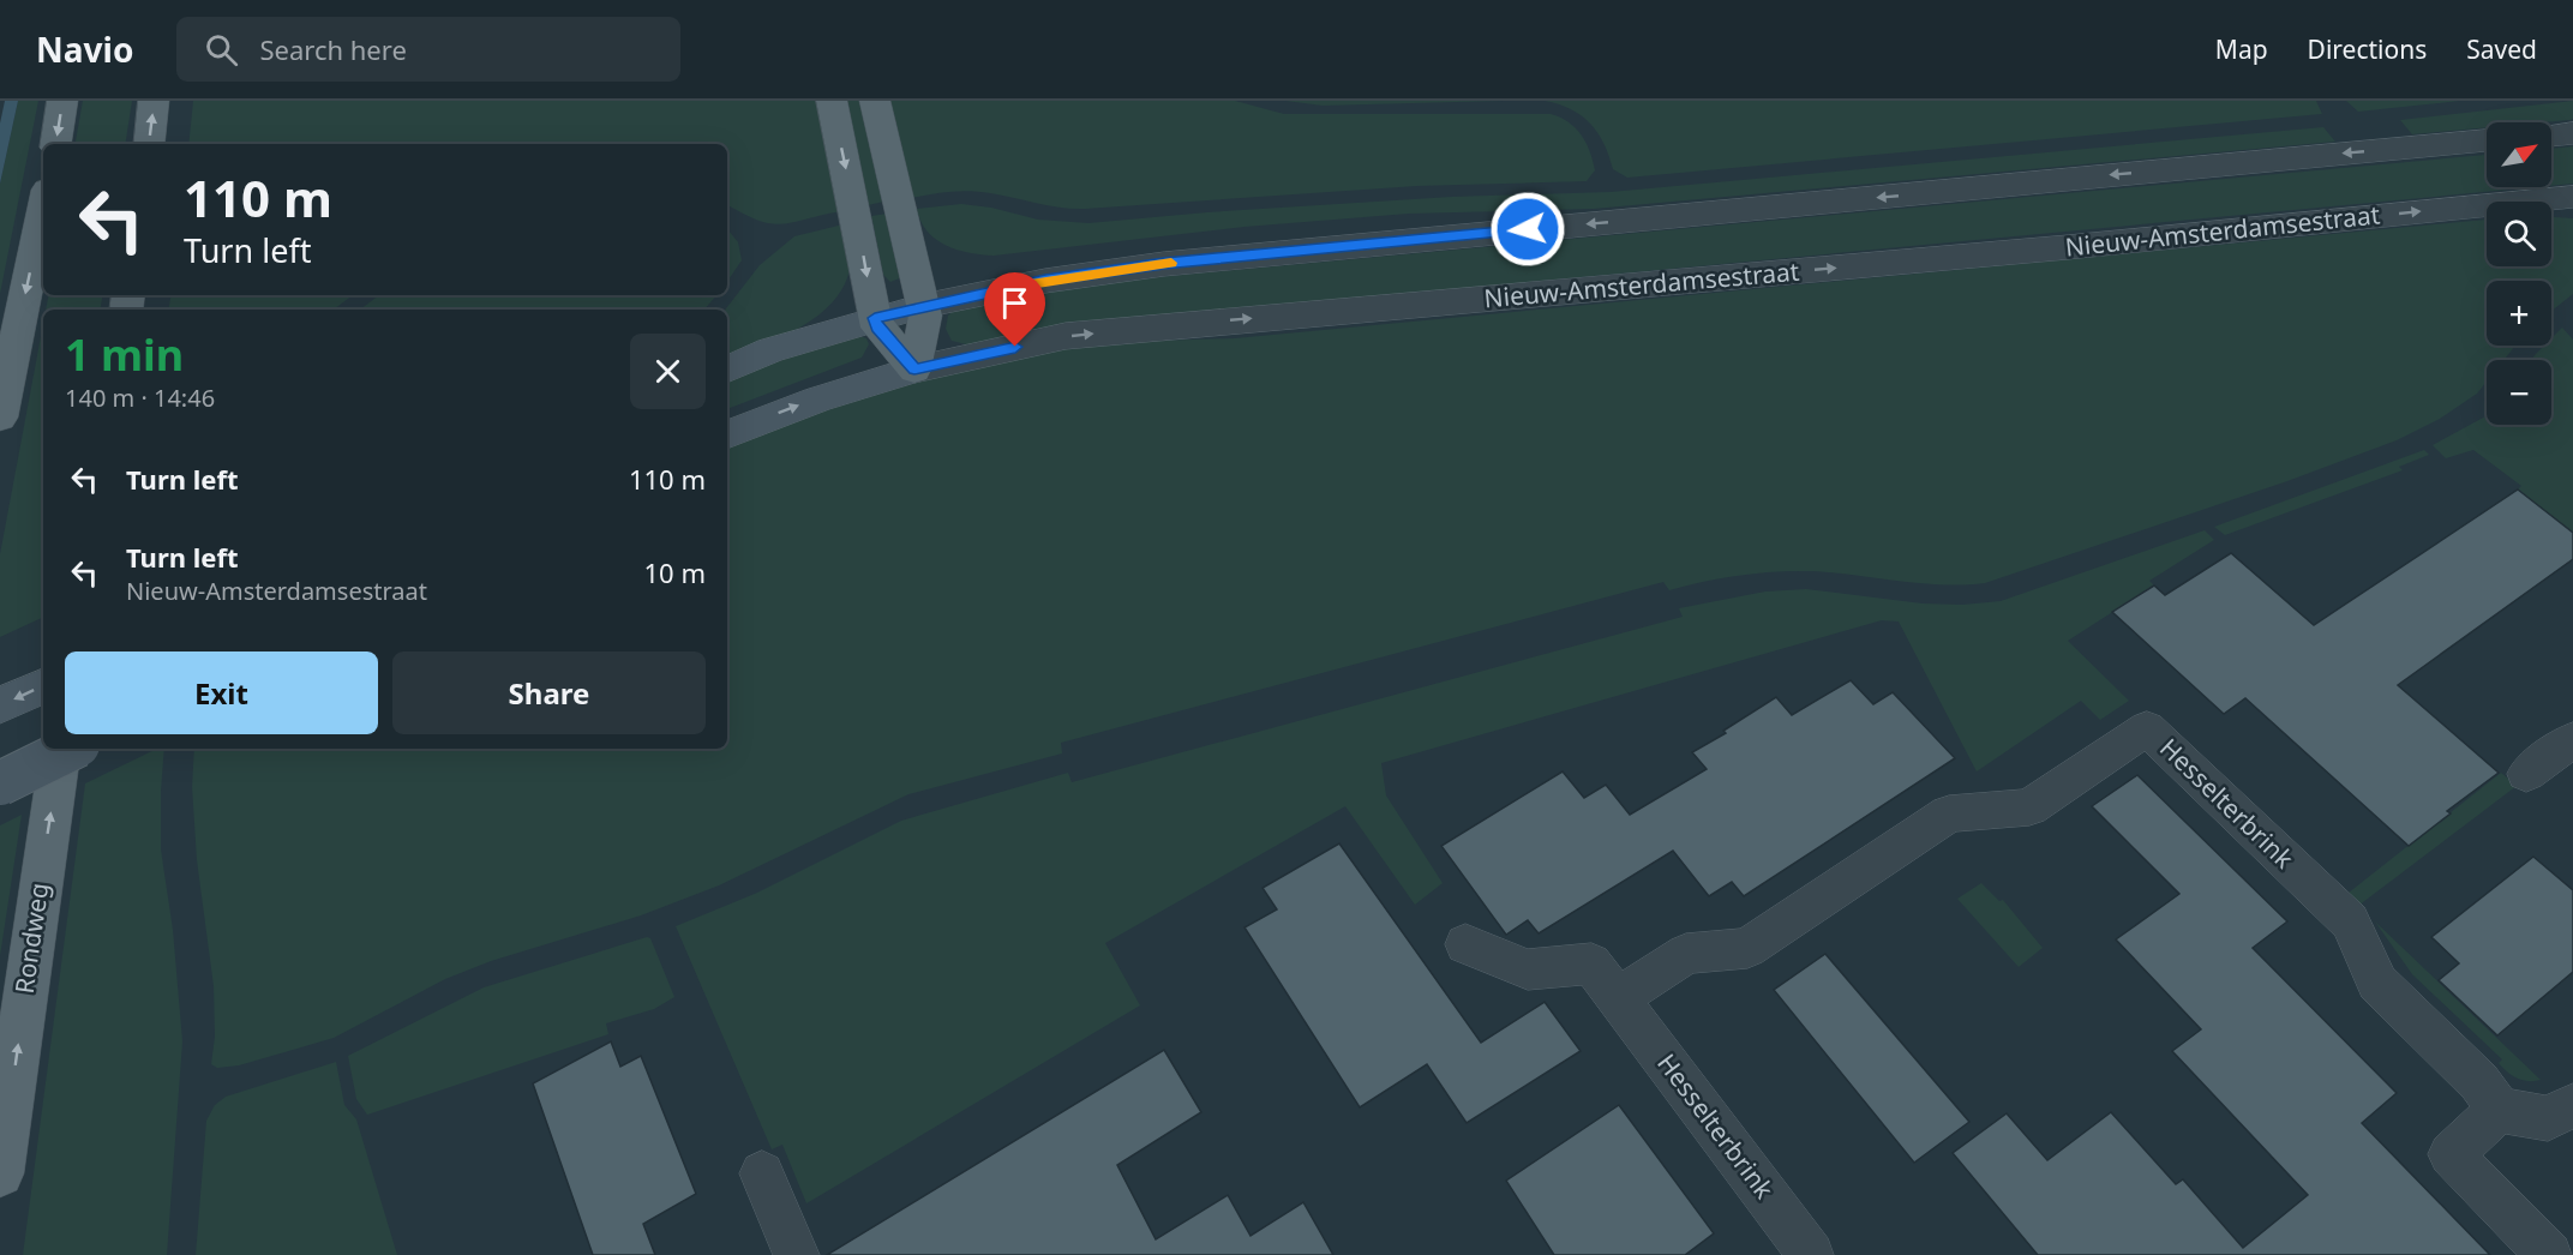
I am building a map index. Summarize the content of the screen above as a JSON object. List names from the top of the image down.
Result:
{
  "streets": {
    "main road": ["Nieuw-Amsterdamsestraat", "Rondweg"],
    "street": ["Hesselterbrink"]
  },
  "one_way": ["Rondweg"],
  "north": "top right",
  "page": {
    "header": "Navio",
    "search": "Search here",
    "nav": ["Map", "Directions", "Saved"],
    "map_buttons": ["+", "−"],
    "turn": ["110 m", "Turn left"],
    "heading": ["1 min", "140 m · 14:46"],
    "list": [
      {
        "name": "Turn left",
        "value": "110 m"
      },
      {
        "name": "Turn left",
        "note": "Nieuw-Amsterdamsestraat",
        "value": "10 m"
      }
    ],
    "buttons": ["Exit", "Share"]
  }
}
